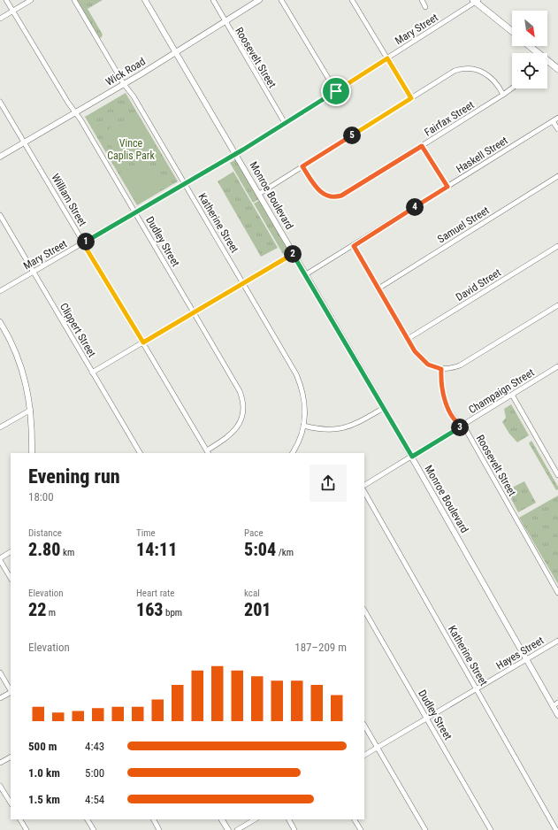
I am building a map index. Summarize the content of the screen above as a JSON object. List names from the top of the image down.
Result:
{
  "streets": {
    "street": [
      "Mary Street",
      "Roosevelt Street",
      "Wick Road",
      "Fairfax Street",
      "Haskell Street",
      "Monroe Boulevard",
      "William Street",
      "Katherine Street",
      "Samuel Street",
      "Dudley Street",
      "David Street",
      "Clippert Street",
      "Champaign Street",
      "Hayes Street"
    ]
  },
  "crossings": [
    ["Mary Street", "Roosevelt Street"],
    ["Mary Street", "Monroe Boulevard"],
    ["Mary Street", "William Street"],
    ["Mary Street", "Katherine Street"],
    ["Mary Street", "Dudley Street"],
    ["Mary Street", "Clippert Street"],
    ["Roosevelt Street", "Wick Road"],
    ["Roosevelt Street", "Champaign Street"],
    ["Wick Road", "Monroe Boulevard"],
    ["Wick Road", "William Street"],
    ["Wick Road", "Katherine Street"],
    ["Wick Road", "Dudley Street"],
    ["Haskell Street", "Monroe Boulevard"],
    ["Monroe Boulevard", "Champaign Street"],
    ["Monroe Boulevard", "Hayes Street"],
    ["William Street", "Dudley Street"],
    ["Katherine Street", "Hayes Street"],
    ["Dudley Street", "Hayes Street"]
  ],
  "parks": ["Vince Caplis Park"],
  "north": "bottom right",
  "page": {
    "pins": [
      "5",
      "4",
      "1",
      "2",
      "3"
    ],
    "heading": ["Evening run", "18:00"],
    "stats": [
      ["Distance", "2.80 km"],
      ["Time", "14:11"],
      ["Pace", "5:04 /km"],
      ["Elevation", "22 m"],
      ["Heart rate", "163 bpm"],
      ["kcal", "201"]
    ],
    "chart": ["Elevation", "187–209 m"],
    "list": [
      {
        "name": "500 m",
        "note": "4:43"
      },
      {
        "name": "1.0 km",
        "note": "5:00"
      },
      {
        "name": "1.5 km",
        "note": "4:54"
      }
    ]
  }
}
